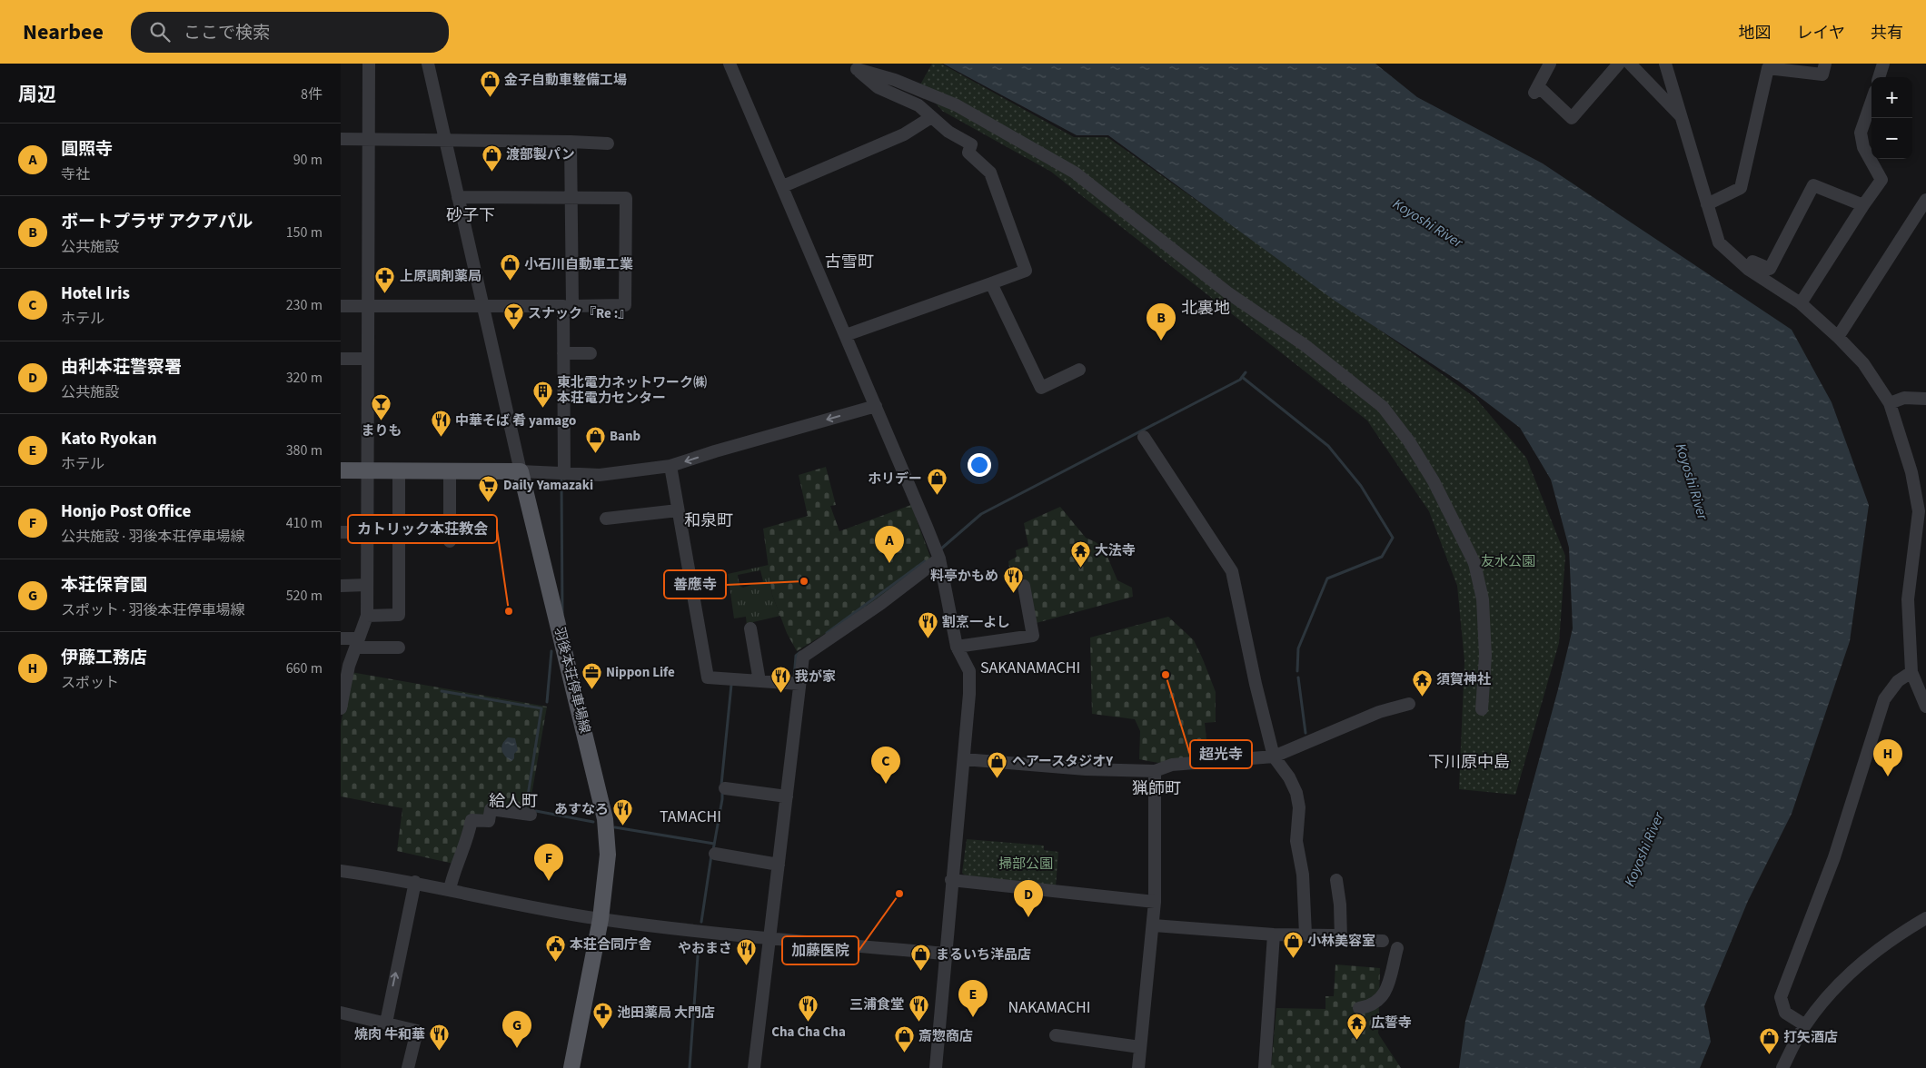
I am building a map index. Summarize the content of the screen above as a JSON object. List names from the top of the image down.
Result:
{
  "streets": {
    "main road": ["羽後本荘停車場線"]
  },
  "districts": [
    "砂子下",
    "古雪町",
    "北裏地",
    "和泉町",
    "SAKANAMACHI",
    "下川原中島",
    "猟師町",
    "給人町",
    "TAMACHI",
    "NAKAMACHI"
  ],
  "water": ["Koyoshi River"],
  "parks": ["友水公園", "掃部公園"],
  "places": {
    "shop": [
      "金子自動車整備工場",
      "渡部製パン",
      "小石川自動車工業",
      "Banb",
      "ホリデー",
      "ヘアースタジオY",
      "小林美容室",
      "まるいち洋品店",
      "斎惣商店",
      "打矢酒店"
    ],
    "pharmacy": ["上原調剤薬局", "池田薬局 大門店"],
    "bar": ["スナック『Re :』", "まりも"],
    "building": ["東北電力ネットワーク㈱ 本荘電力センター"],
    "restaurant": [
      "中華そば 肴 yamago",
      "料亭かもめ",
      "割烹一よし",
      "我が家",
      "あすなろ",
      "やおまさ",
      "三浦食堂",
      "Cha Cha Cha",
      "焼肉 牛和華"
    ],
    "supermarket": ["Daily Yamazaki"],
    "temple": ["大法寺", "須賀神社", "広誓寺"],
    "other": [
      "善應寺",
      "カトリック本荘教会",
      "超光寺",
      "加藤医院"
    ],
    "office": ["Nippon Life"],
    "public building": ["本荘合同庁舎"]
  },
  "page": {
    "header": "Nearbee",
    "search": "ここで検索",
    "nav": ["地図", "レイヤ", "共有"],
    "heading": ["周辺", "8件"],
    "map_buttons": ["+", "−"],
    "list": [
      {
        "mark": "A",
        "name": "圓照寺",
        "note": "寺社",
        "value": "90 m"
      },
      {
        "mark": "B",
        "name": "ボートプラザ アクアパル",
        "note": "公共施設",
        "value": "150 m"
      },
      {
        "mark": "C",
        "name": "Hotel Iris",
        "note": "ホテル",
        "value": "230 m"
      },
      {
        "mark": "D",
        "name": "由利本荘警察署",
        "note": "公共施設",
        "value": "320 m"
      },
      {
        "mark": "E",
        "name": "Kato Ryokan",
        "note": "ホテル",
        "value": "380 m"
      },
      {
        "mark": "F",
        "name": "Honjo Post Office",
        "note": "公共施設 · 羽後本荘停車場線",
        "value": "410 m"
      },
      {
        "mark": "G",
        "name": "本荘保育園",
        "note": "スポット · 羽後本荘停車場線",
        "value": "520 m"
      },
      {
        "mark": "H",
        "name": "伊藤工務店",
        "note": "スポット",
        "value": "660 m"
      }
    ],
    "pins": [
      "B",
      "A",
      "H",
      "C",
      "F",
      "D",
      "E",
      "G"
    ]
  }
}
